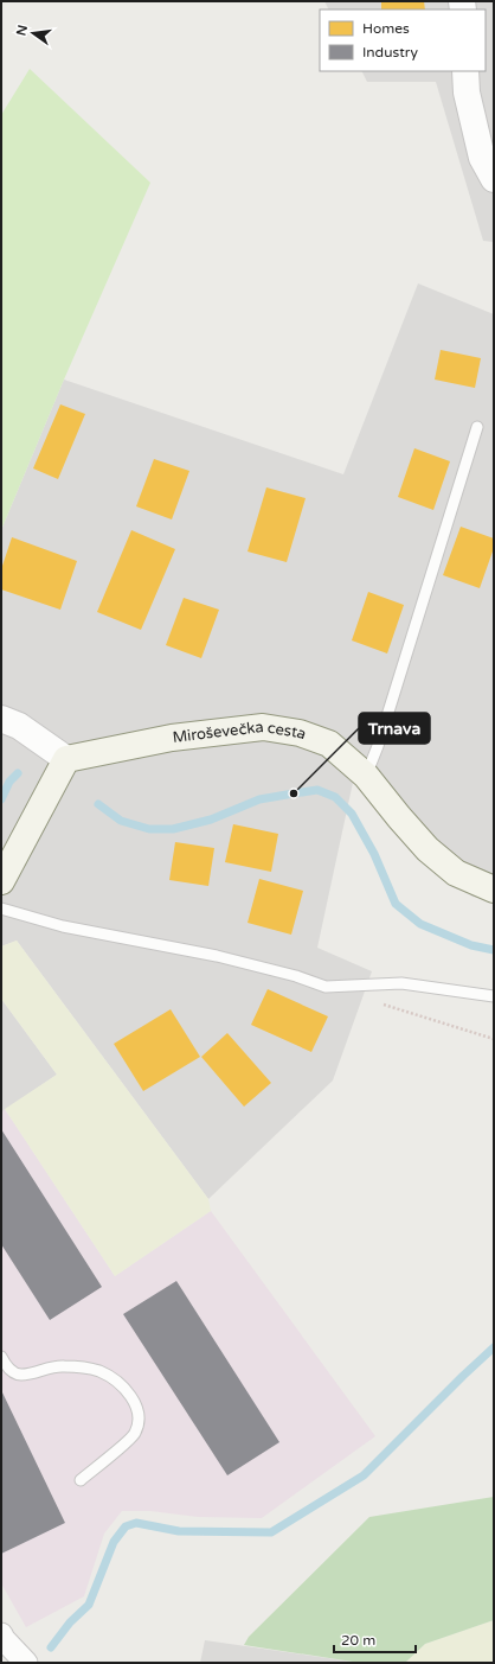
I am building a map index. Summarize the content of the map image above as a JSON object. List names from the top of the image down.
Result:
{
  "streets": {
    "main road": ["Miroševečka cesta"]
  },
  "places": ["Trnava"],
  "legend": ["Homes", "Industry"],
  "scale_bar": "20 m",
  "north": "left"
}
